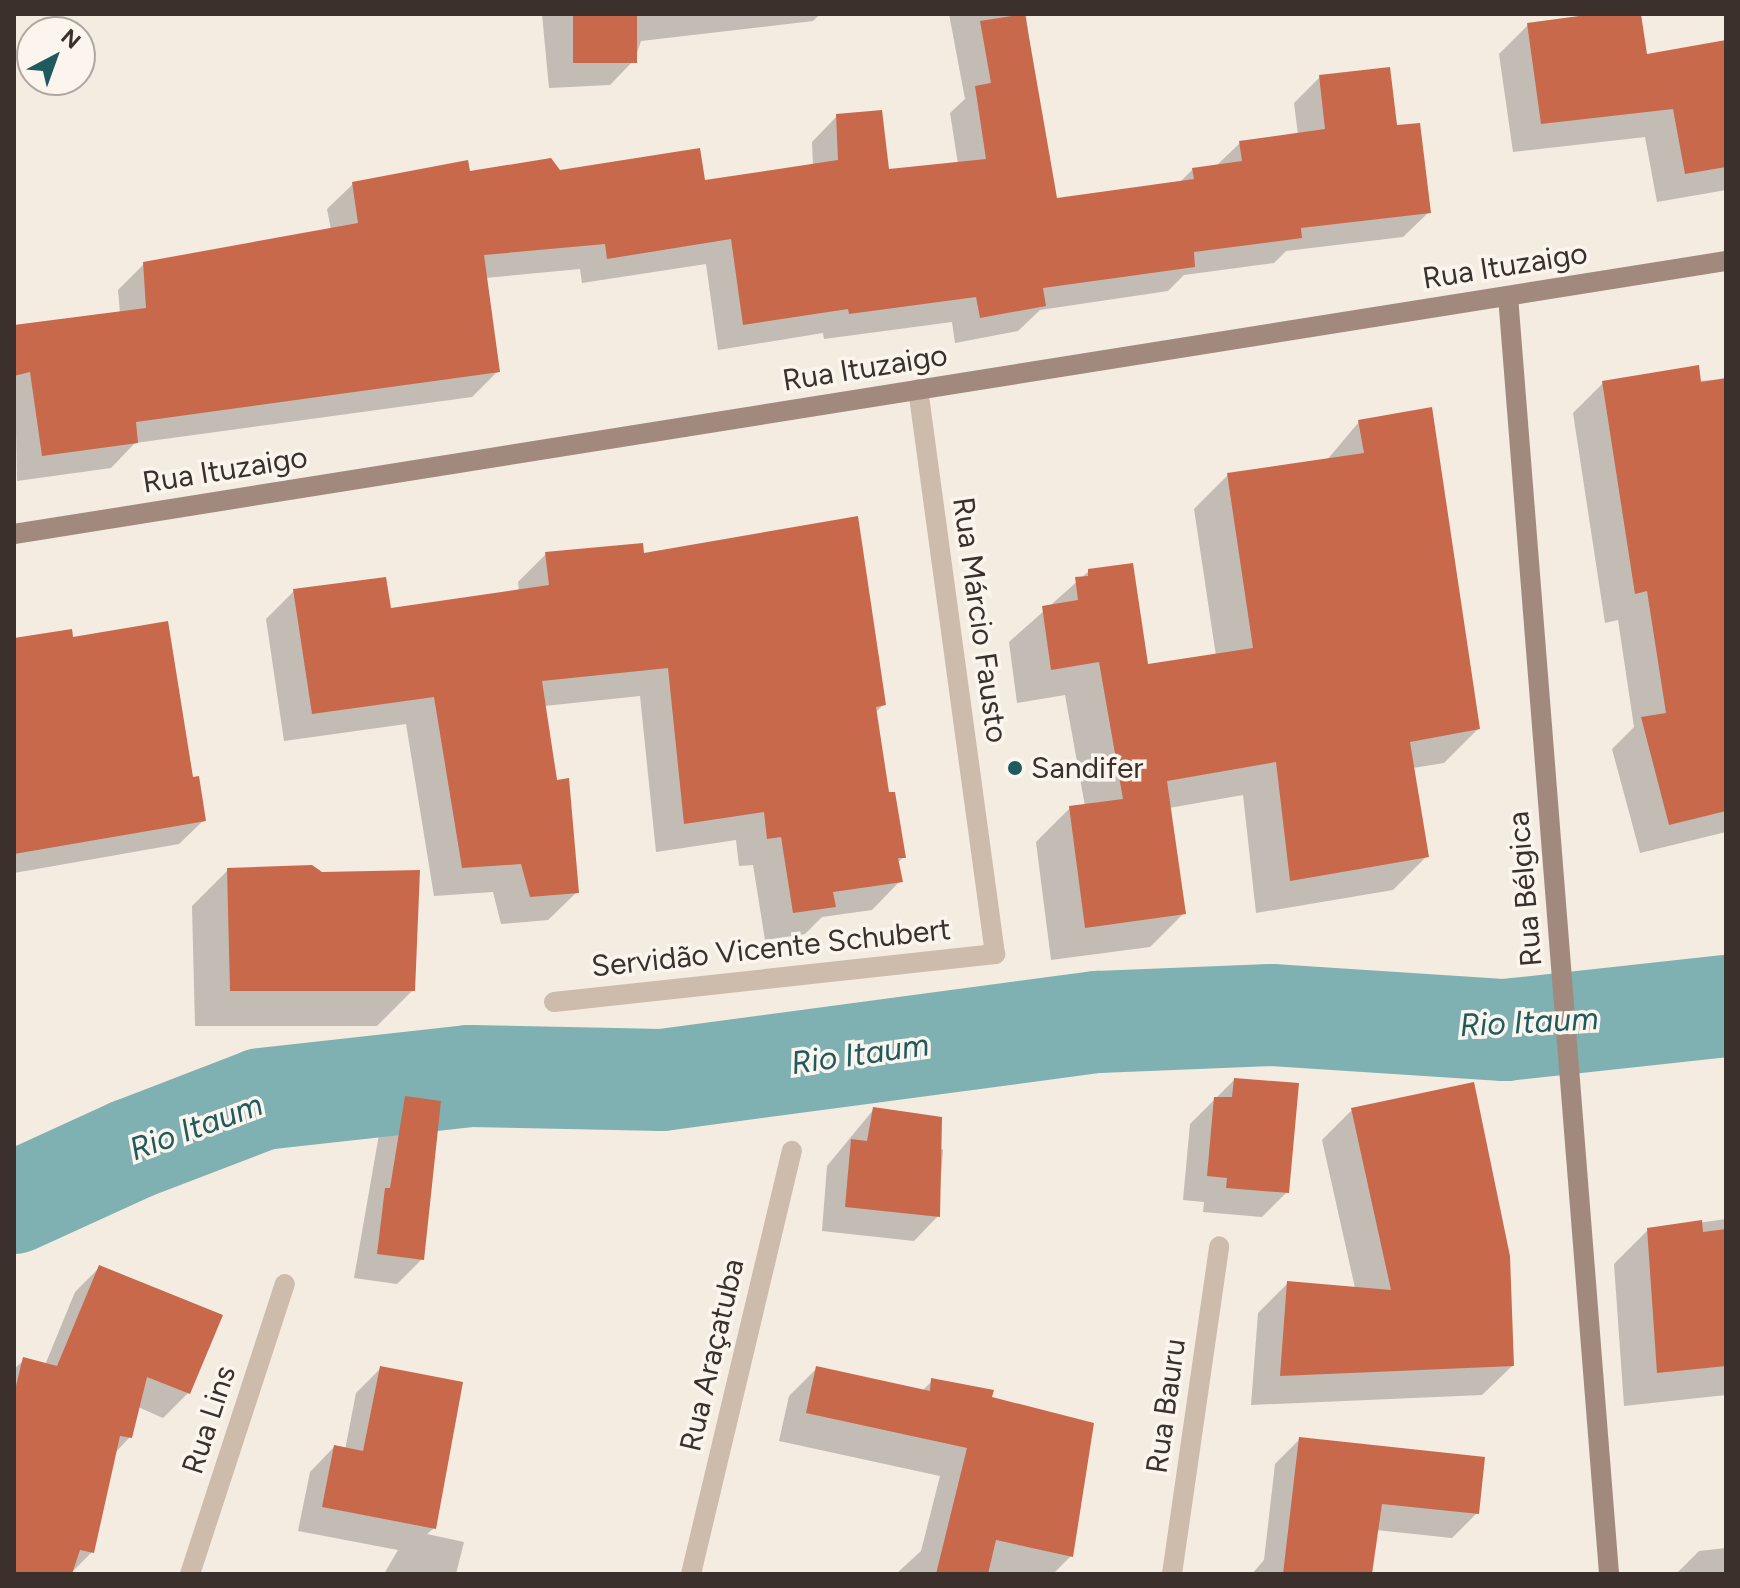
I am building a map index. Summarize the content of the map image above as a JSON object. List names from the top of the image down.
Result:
{
  "streets": {
    "street": [
      "Rua Ituzaigo",
      "Rua Márcio Fausto",
      "Rua Bélgica",
      "Servidão Vicente Schubert",
      "Rua Araçatuba",
      "Rua Bauru",
      "Rua Lins"
    ]
  },
  "crossings": [
    ["Rua Ituzaigo", "Rua Márcio Fausto"],
    ["Rua Ituzaigo", "Rua Bélgica"],
    ["Rua Márcio Fausto", "Servidão Vicente Schubert"]
  ],
  "water": ["Rio Itaum"],
  "places": ["Sandifer"],
  "north": "top right"
}
